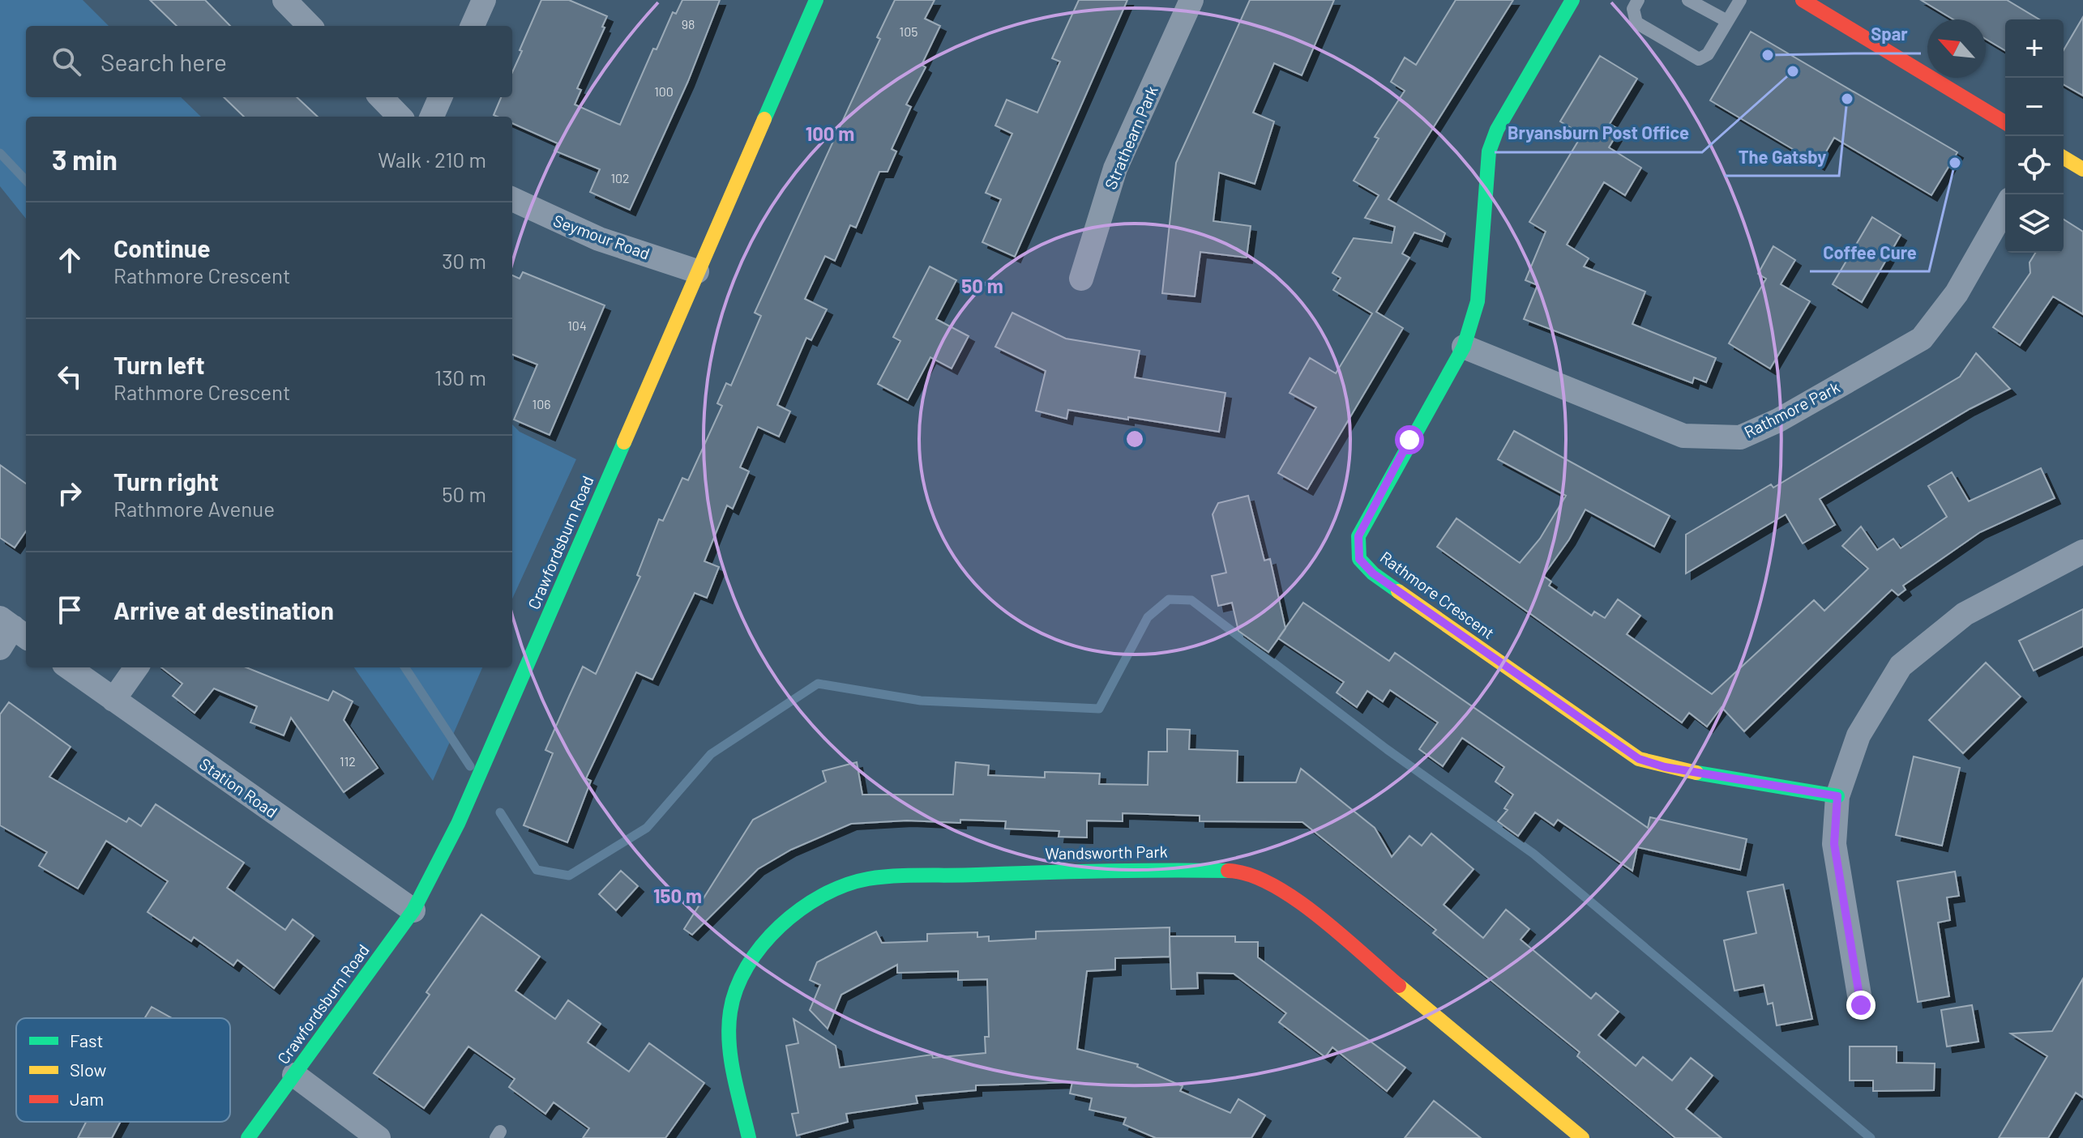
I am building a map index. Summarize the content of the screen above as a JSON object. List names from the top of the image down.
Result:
{
  "streets": {
    "street": [
      "Strathearn Park",
      "Seymour Road",
      "Rathmore Park",
      "Crawfordsburn Road",
      "Rathmore Crescent",
      "Station Road",
      "Wandsworth Park"
    ]
  },
  "crossings": [
    ["Seymour Road", "Crawfordsburn Road"],
    ["Rathmore Park", "Rathmore Crescent"],
    ["Crawfordsburn Road", "Station Road"]
  ],
  "places": [
    "Spar",
    "Bryansburn Post Office",
    "The Gatsby",
    "Coffee Cure"
  ],
  "house_numbers": [
    "98",
    "105",
    "100",
    "102",
    "104",
    "106",
    "112"
  ],
  "legend": ["Fast", "Slow", "Jam"],
  "north": "top left",
  "page": {
    "map_buttons": ["+", "−"],
    "search": "Search here",
    "heading": ["3 min", "Walk · 210 m"],
    "list": [
      ["Continue", "Rathmore Crescent", "30 m"],
      ["Turn left", "Rathmore Crescent", "130 m"],
      ["Turn right", "Rathmore Avenue", "50 m"],
      "Arrive at destination"
    ]
  },
  "rings": ["100 m", "50 m", "150 m"]
}
